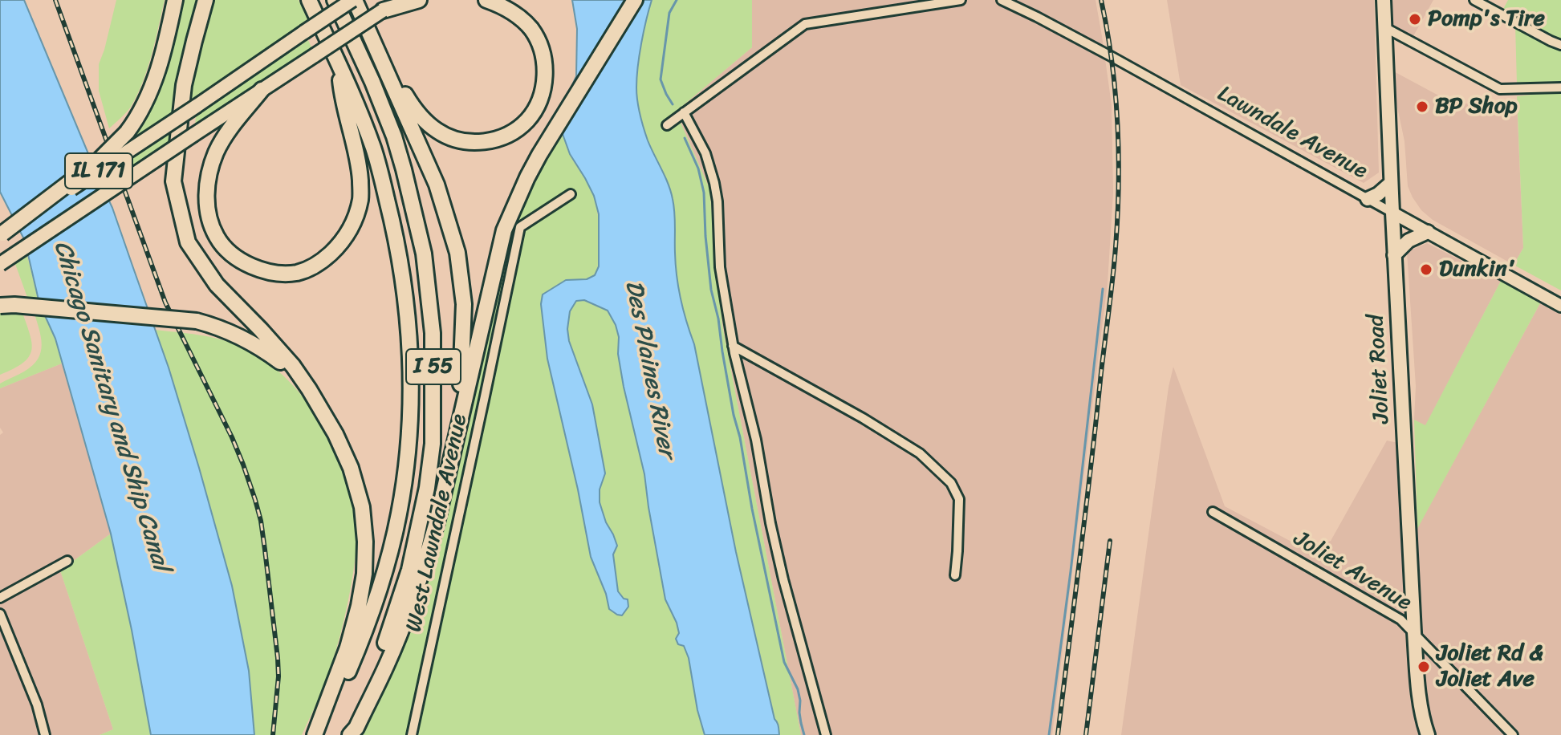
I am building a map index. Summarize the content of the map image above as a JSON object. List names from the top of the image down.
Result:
{
  "streets": {
    "highway": ["I 55"],
    "main road": ["IL 171", "Joliet Road"],
    "street": ["Lawndale Avenue", "West Lawndale Avenue", "Joliet Avenue"]
  },
  "crossings": [
    ["Lawndale Avenue", "Joliet Road"],
    ["Joliet Road", "Joliet Avenue"]
  ],
  "water": ["Des Plaines River", "Chicago Sanitary and Ship Canal"],
  "places": [
    "Pomp's Tire",
    "BP Shop",
    "Dunkin'",
    "Joliet Rd & Joliet Ave"
  ]
}
